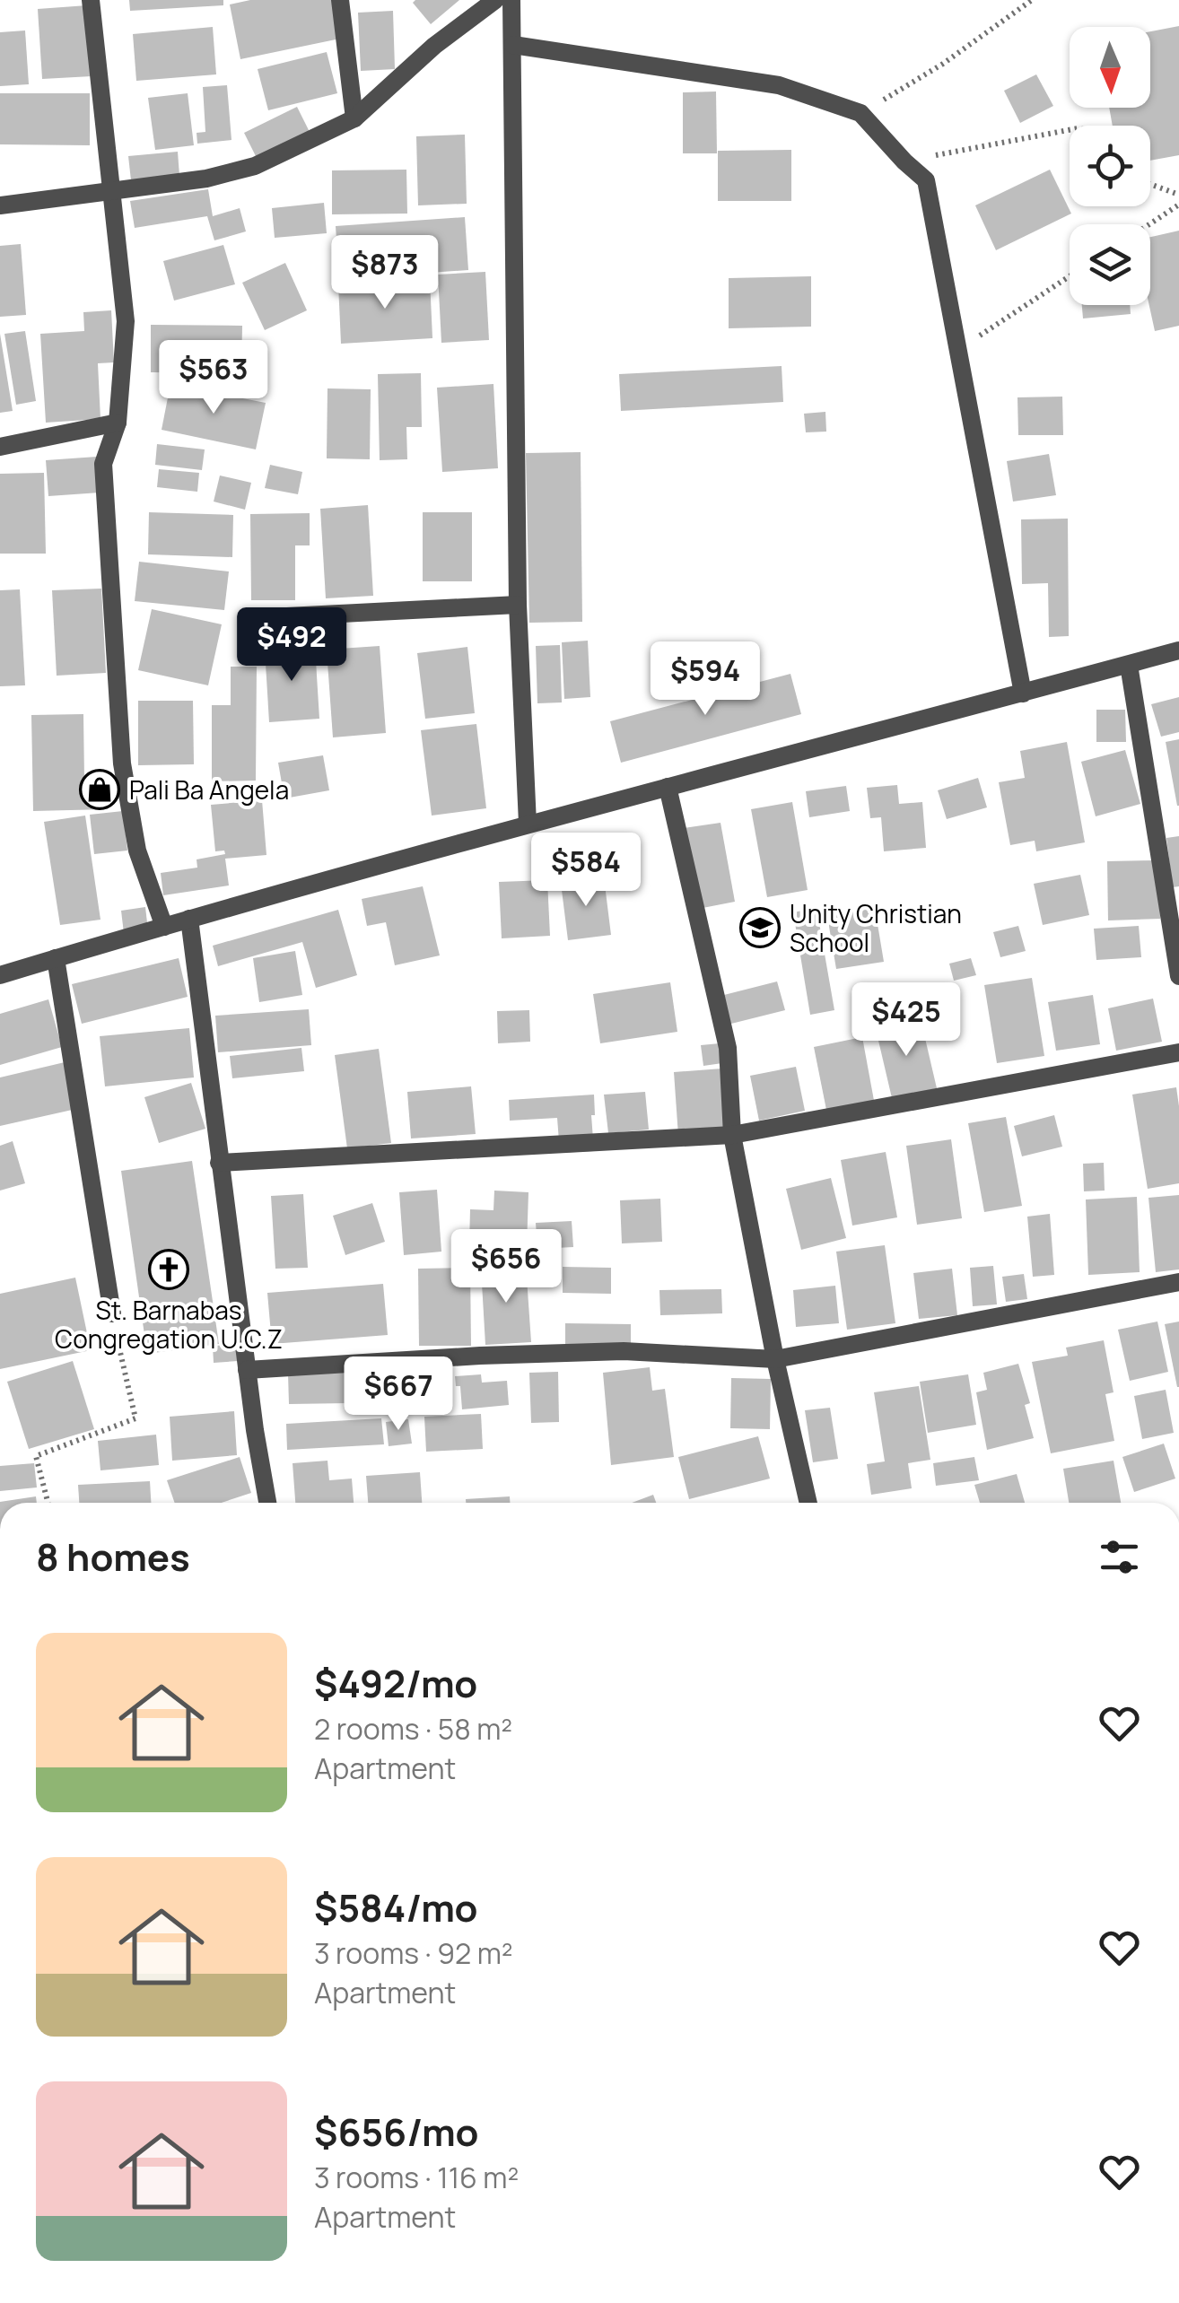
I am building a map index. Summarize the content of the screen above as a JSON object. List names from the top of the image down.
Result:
{
  "places": {
    "shop": ["Pali Ba Angela"],
    "school or university": ["Unity Christian School"],
    "church": ["St. Barnabas Congregation U.C.Z"]
  },
  "north": "bottom",
  "page": {
    "price": [
      "$873",
      "$563",
      "$492",
      "$594",
      "$584",
      "$425",
      "$656",
      "$667"
    ],
    "heading": "8 homes",
    "list": [
      {
        "name": "$492/mo",
        "note": "2 rooms · 58 m² · Apartment"
      },
      {
        "name": "$584/mo",
        "note": "3 rooms · 92 m² · Apartment"
      },
      {
        "name": "$656/mo",
        "note": "3 rooms · 116 m² · Apartment"
      }
    ]
  }
}
